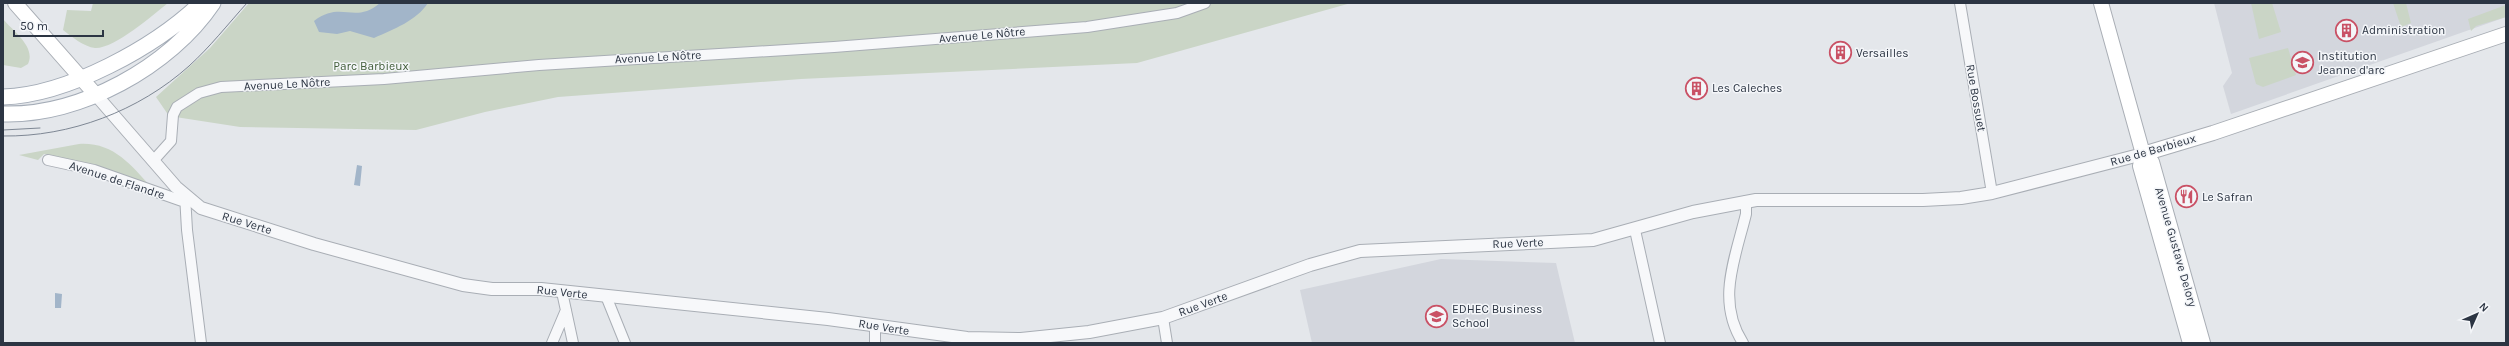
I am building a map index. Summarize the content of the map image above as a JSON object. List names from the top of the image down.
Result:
{
  "streets": {
    "main road": ["Rue de Barbieux", "Avenue Gustave Delory"],
    "street": [
      "Avenue Le Nôtre",
      "Rue Bossuet",
      "Avenue de Flandre",
      "Rue Verte"
    ]
  },
  "crossings": [
    ["Avenue Le Nôtre", "Rue Verte"],
    ["Rue Bossuet", "Rue de Barbieux"],
    ["Rue de Barbieux", "Rue Verte"],
    ["Rue de Barbieux", "Avenue Gustave Delory"],
    ["Avenue de Flandre", "Rue Verte"]
  ],
  "parks": ["Parc Barbieux"],
  "places": {
    "building": ["Administration", "Versailles", "Les Caleches"],
    "school or university": ["Institution Jeanne d'arc", "EDHEC Business School"],
    "restaurant": ["Le Safran"]
  },
  "scale_bar": "50 m",
  "north": "top right"
}
